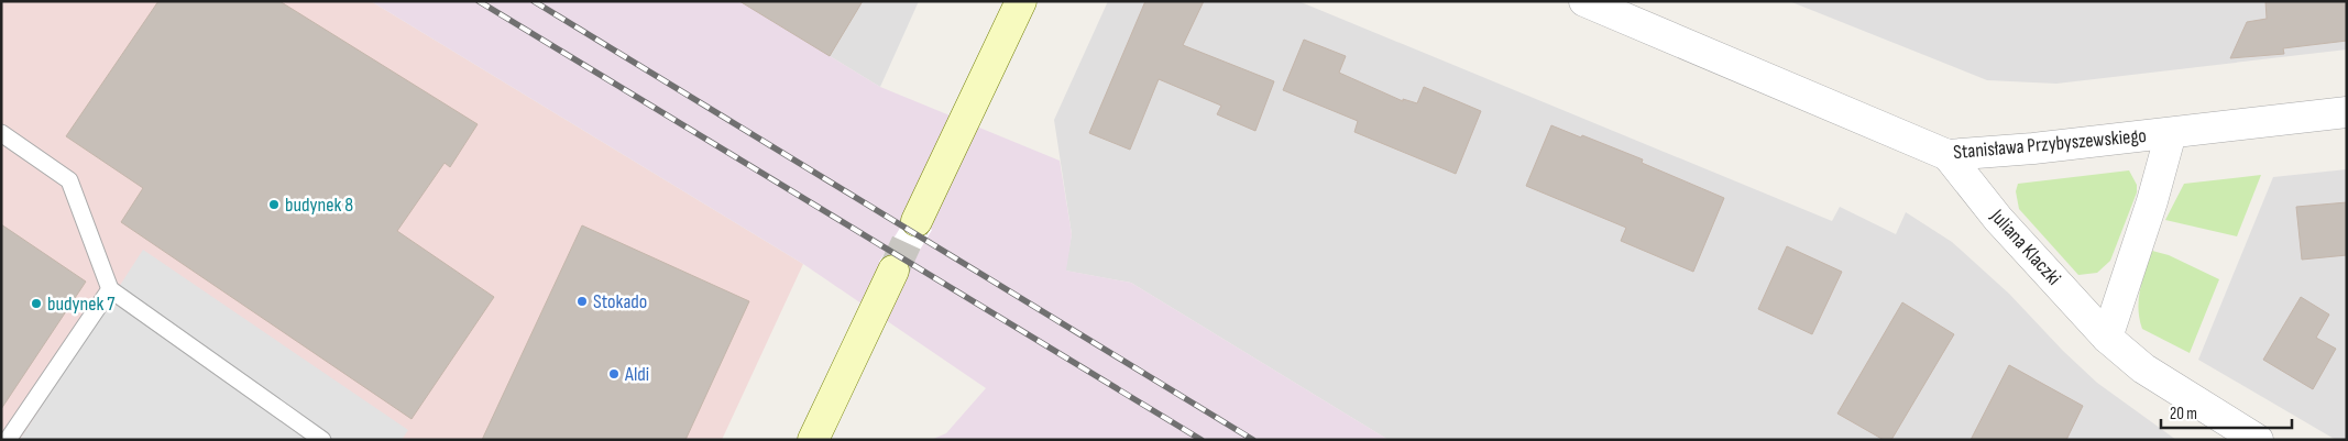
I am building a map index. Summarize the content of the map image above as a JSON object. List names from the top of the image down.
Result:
{
  "streets": {
    "street": ["Stanisława Przybyszewskiego", "Juliana Klaczki"]
  },
  "crossings": [
    ["Stanisława Przybyszewskiego", "Juliana Klaczki"]
  ],
  "places": [
    "budynek 8",
    "Stokado",
    "budynek 7",
    "Aldi"
  ],
  "scale_bar": "20 m"
}
